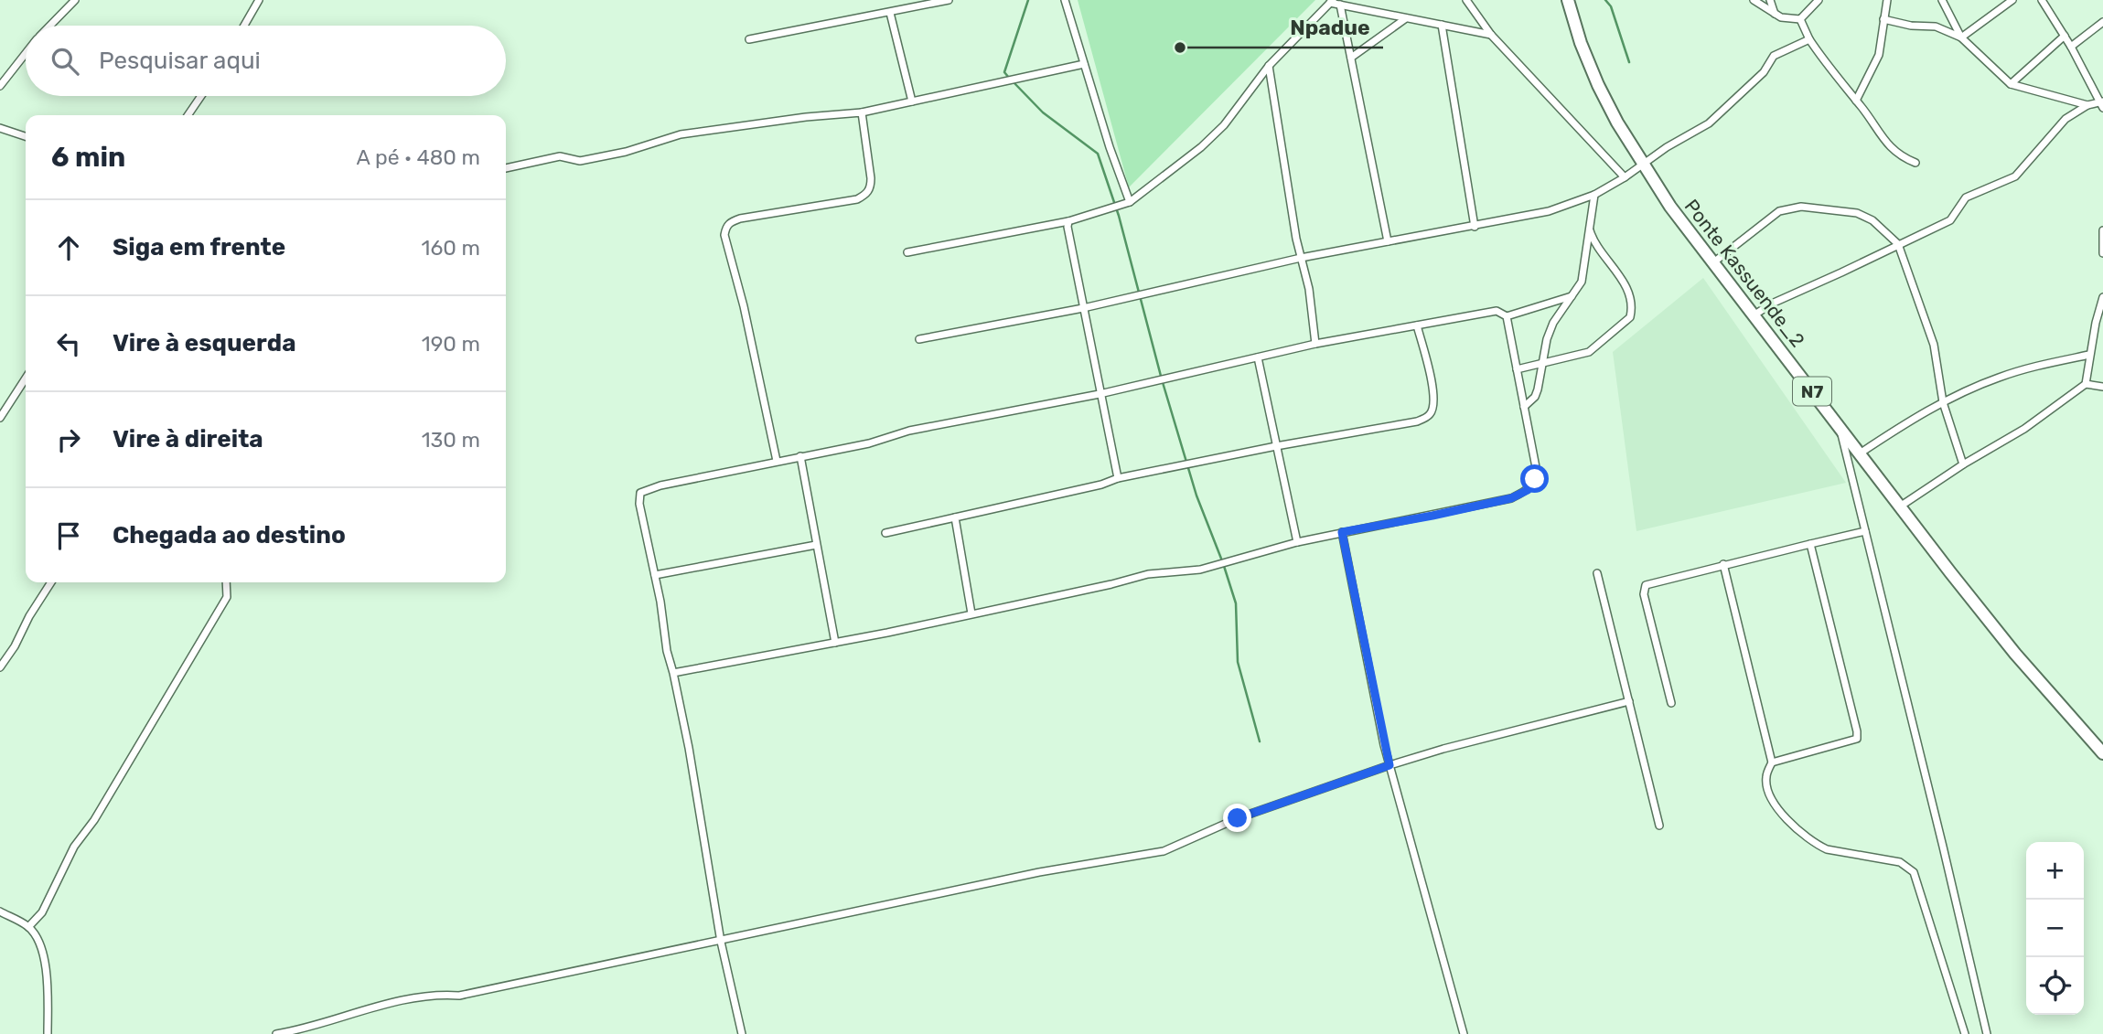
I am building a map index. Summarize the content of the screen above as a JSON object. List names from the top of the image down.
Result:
{
  "streets": {
    "highway": ["Ponte Kassuende_2", "N7"]
  },
  "places": ["Npadue"],
  "page": {
    "search": "Pesquisar aqui",
    "heading": ["6 min", "A pé · 480 m"],
    "list": [
      ["Siga em frente", "160 m"],
      ["Vire à esquerda", "190 m"],
      ["Vire à direita", "130 m"],
      "Chegada ao destino"
    ],
    "map_buttons": ["+", "−"]
  }
}
